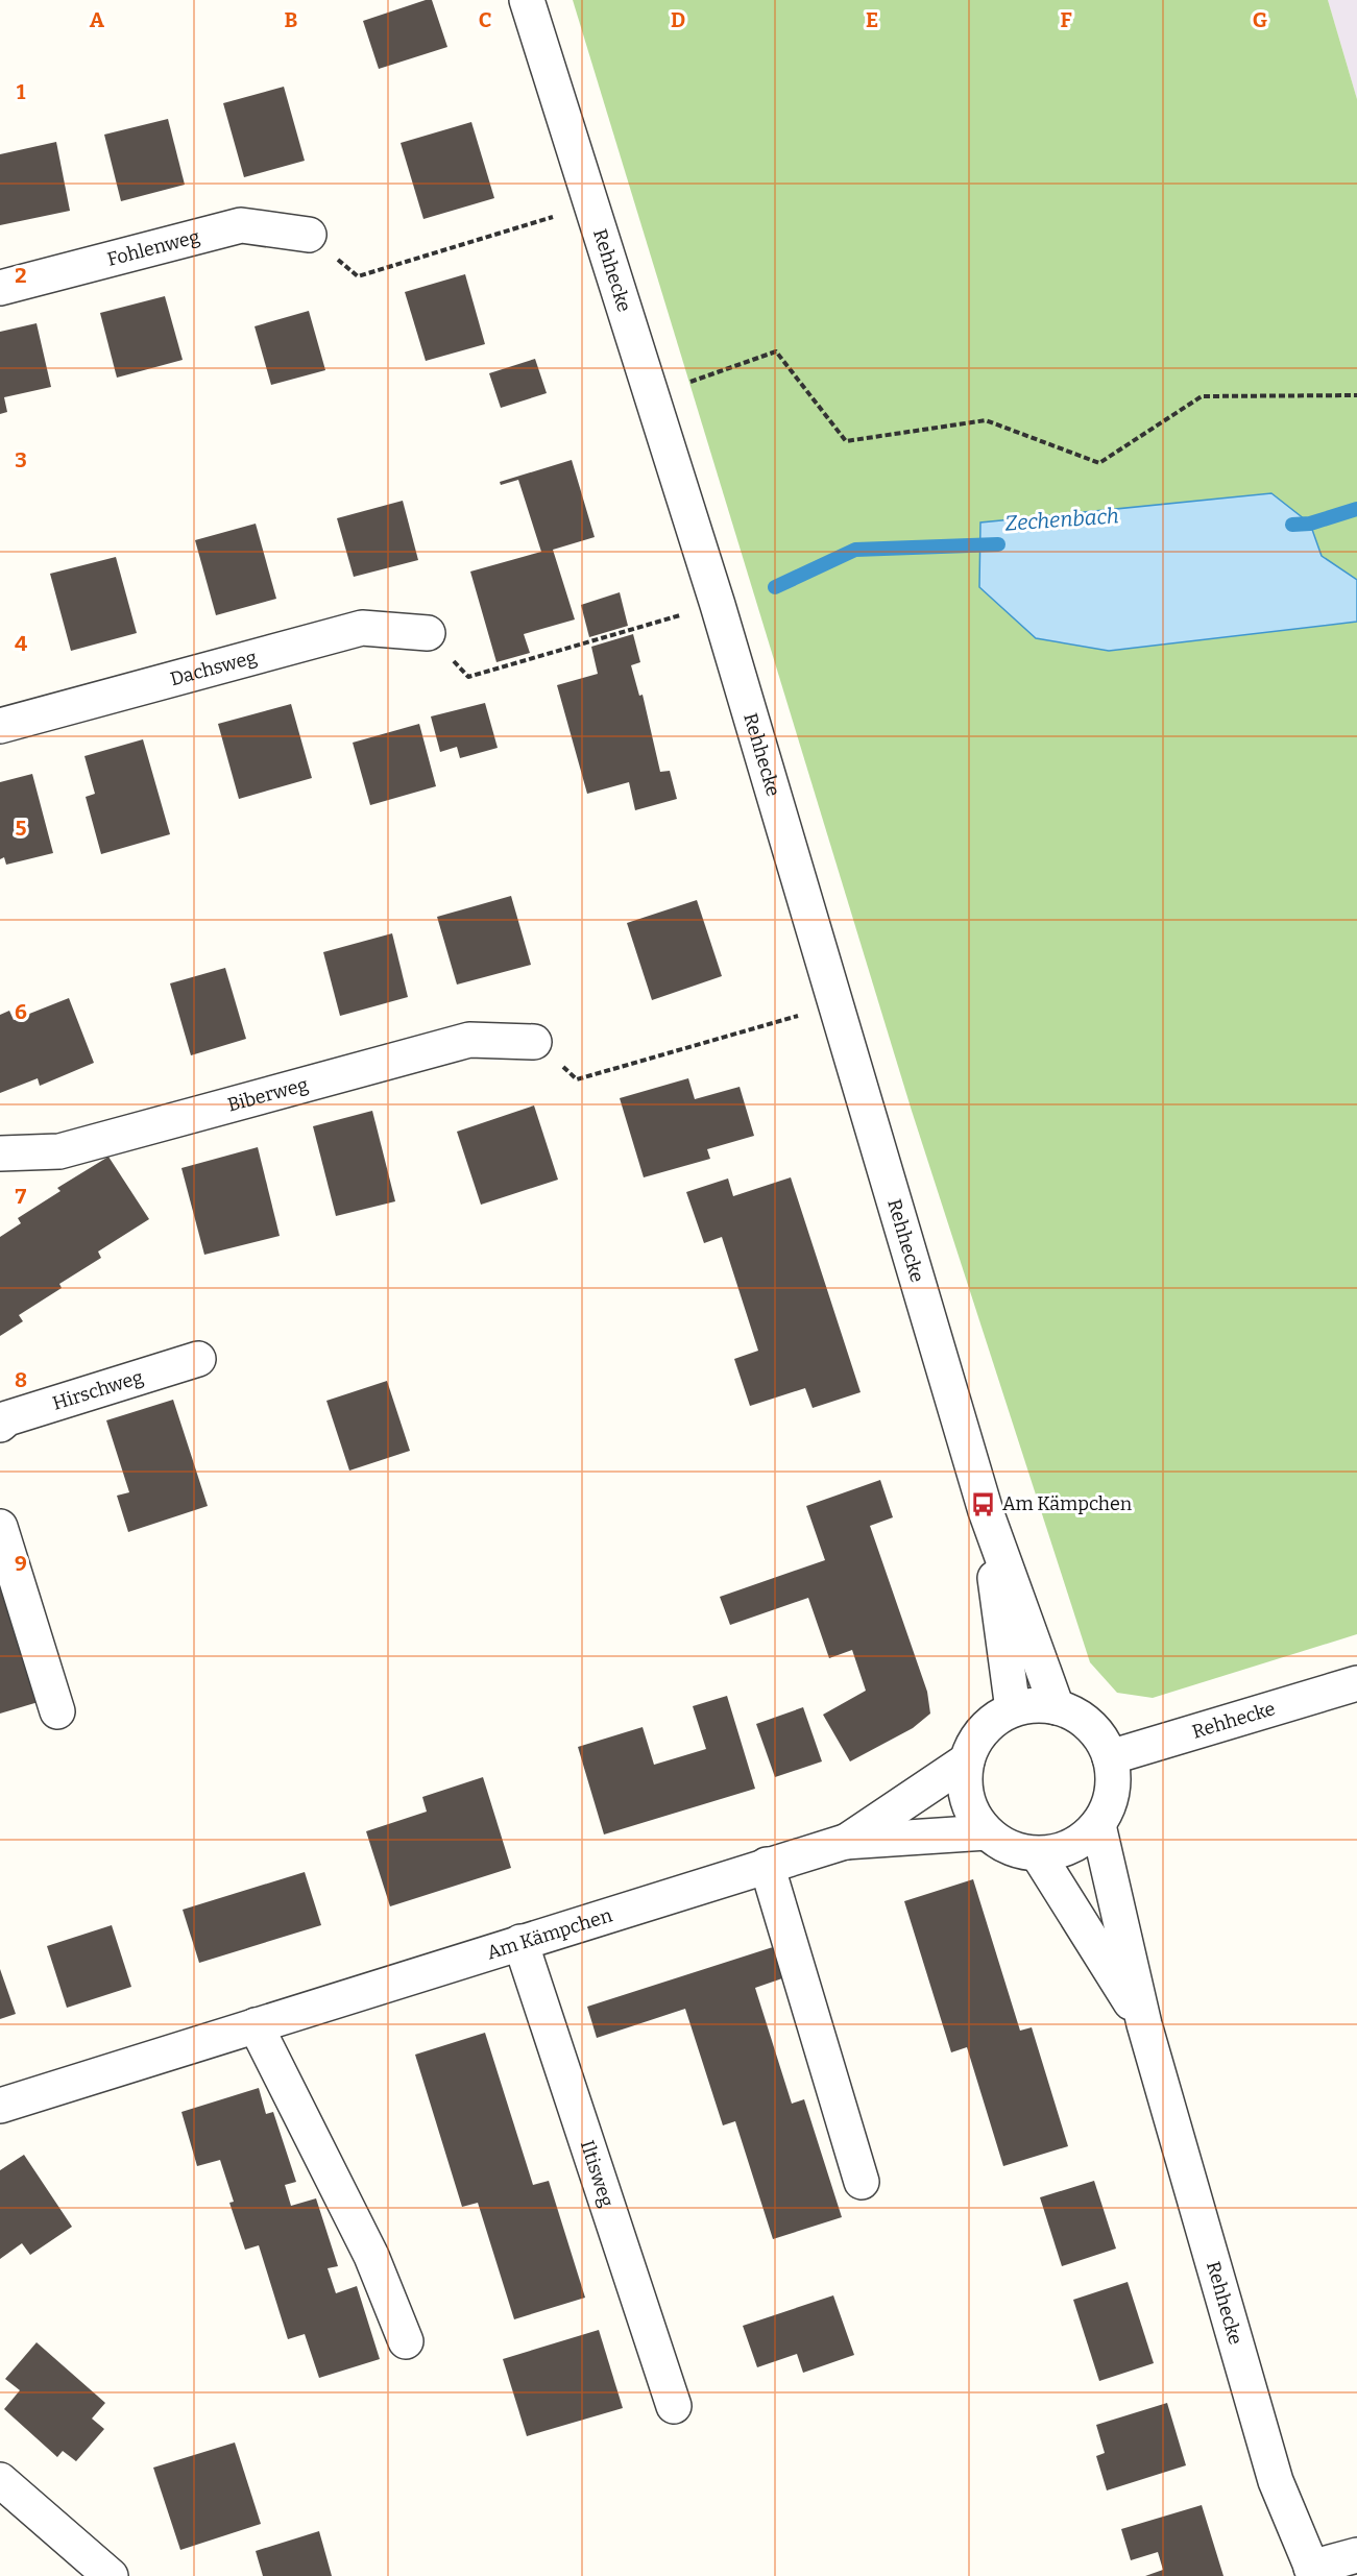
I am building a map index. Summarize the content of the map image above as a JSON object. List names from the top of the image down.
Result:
{
  "streets": {
    "street": [
      "Fohlenweg",
      "Rehhecke",
      "Dachsweg",
      "Biberweg",
      "Hirschweg",
      "Am Kämpchen",
      "Iltisweg"
    ]
  },
  "crossings": [
    ["Rehhecke", "Am Kämpchen"],
    ["Am Kämpchen", "Iltisweg"]
  ],
  "water": ["Zechenbach"],
  "places": {
    "bus stop": ["Am Kämpchen"]
  },
  "grid": {
    "columns": [
      "A",
      "B",
      "C",
      "D",
      "E",
      "F",
      "G"
    ],
    "rows": [
      "1",
      "2",
      "3",
      "4",
      "5",
      "6",
      "7",
      "8",
      "9"
    ]
  }
}
